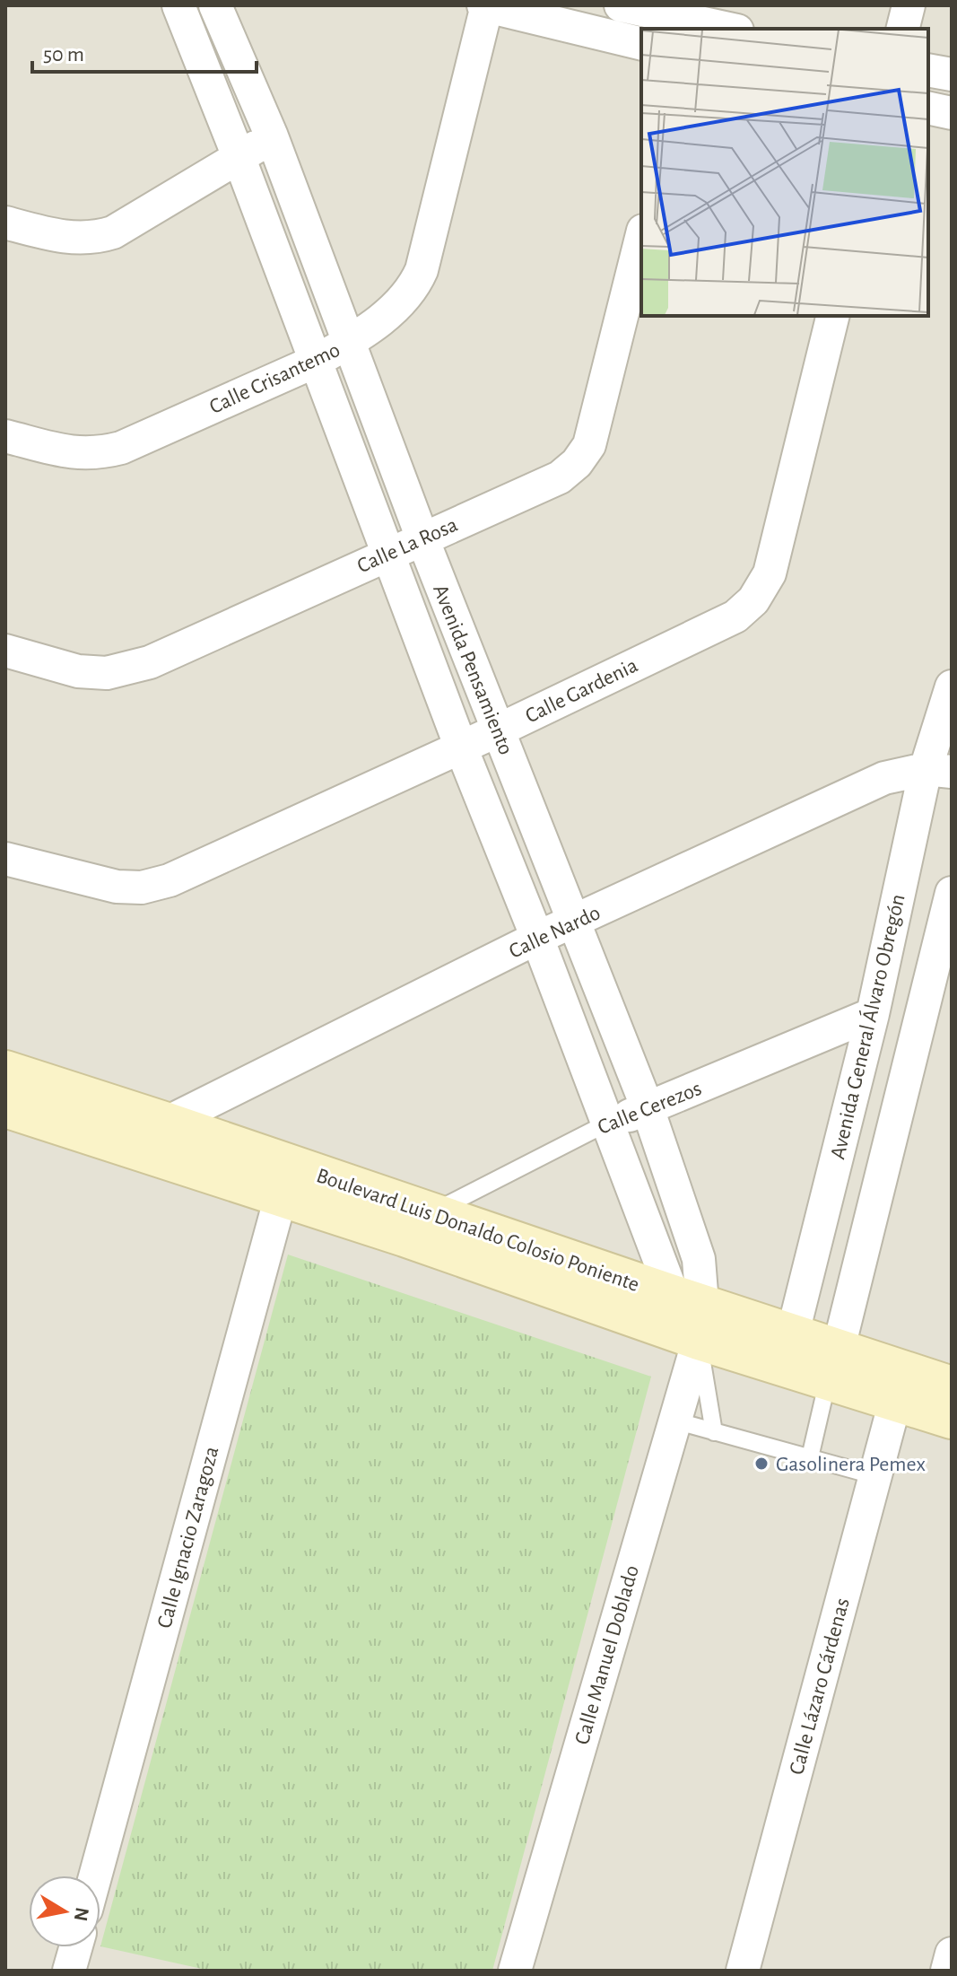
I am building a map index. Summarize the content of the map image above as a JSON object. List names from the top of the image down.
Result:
{
  "streets": {
    "main road": ["Boulevard Luis Donaldo Colosio Poniente"],
    "street": [
      "Calle Crisantemo",
      "Calle La Rosa",
      "Avenida Pensamiento",
      "Calle Gardenia",
      "Calle Nardo",
      "Avenida General Álvaro Obregón",
      "Calle Cerezos",
      "Calle Ignacio Zaragoza",
      "Calle Manuel Doblado",
      "Calle Lázaro Cárdenas"
    ]
  },
  "crossings": [
    ["Calle Crisantemo", "Avenida Pensamiento"],
    ["Calle La Rosa", "Avenida Pensamiento"],
    ["Avenida Pensamiento", "Calle Gardenia"],
    ["Avenida Pensamiento", "Calle Nardo"],
    ["Avenida Pensamiento", "Calle Cerezos"],
    ["Avenida Pensamiento", "Boulevard Luis Donaldo Colosio Poniente"],
    ["Avenida Pensamiento", "Calle Manuel Doblado"],
    ["Calle Nardo", "Avenida General Álvaro Obregón"],
    ["Calle Nardo", "Boulevard Luis Donaldo Colosio Poniente"],
    ["Avenida General Álvaro Obregón", "Calle Cerezos"],
    ["Avenida General Álvaro Obregón", "Boulevard Luis Donaldo Colosio Poniente"],
    ["Calle Cerezos", "Boulevard Luis Donaldo Colosio Poniente"],
    ["Boulevard Luis Donaldo Colosio Poniente", "Calle Ignacio Zaragoza"],
    ["Boulevard Luis Donaldo Colosio Poniente", "Calle Manuel Doblado"],
    ["Boulevard Luis Donaldo Colosio Poniente", "Calle Lázaro Cárdenas"]
  ],
  "places": ["Gasolinera Pemex"],
  "scale_bar": "50 m",
  "north": "right"
}
